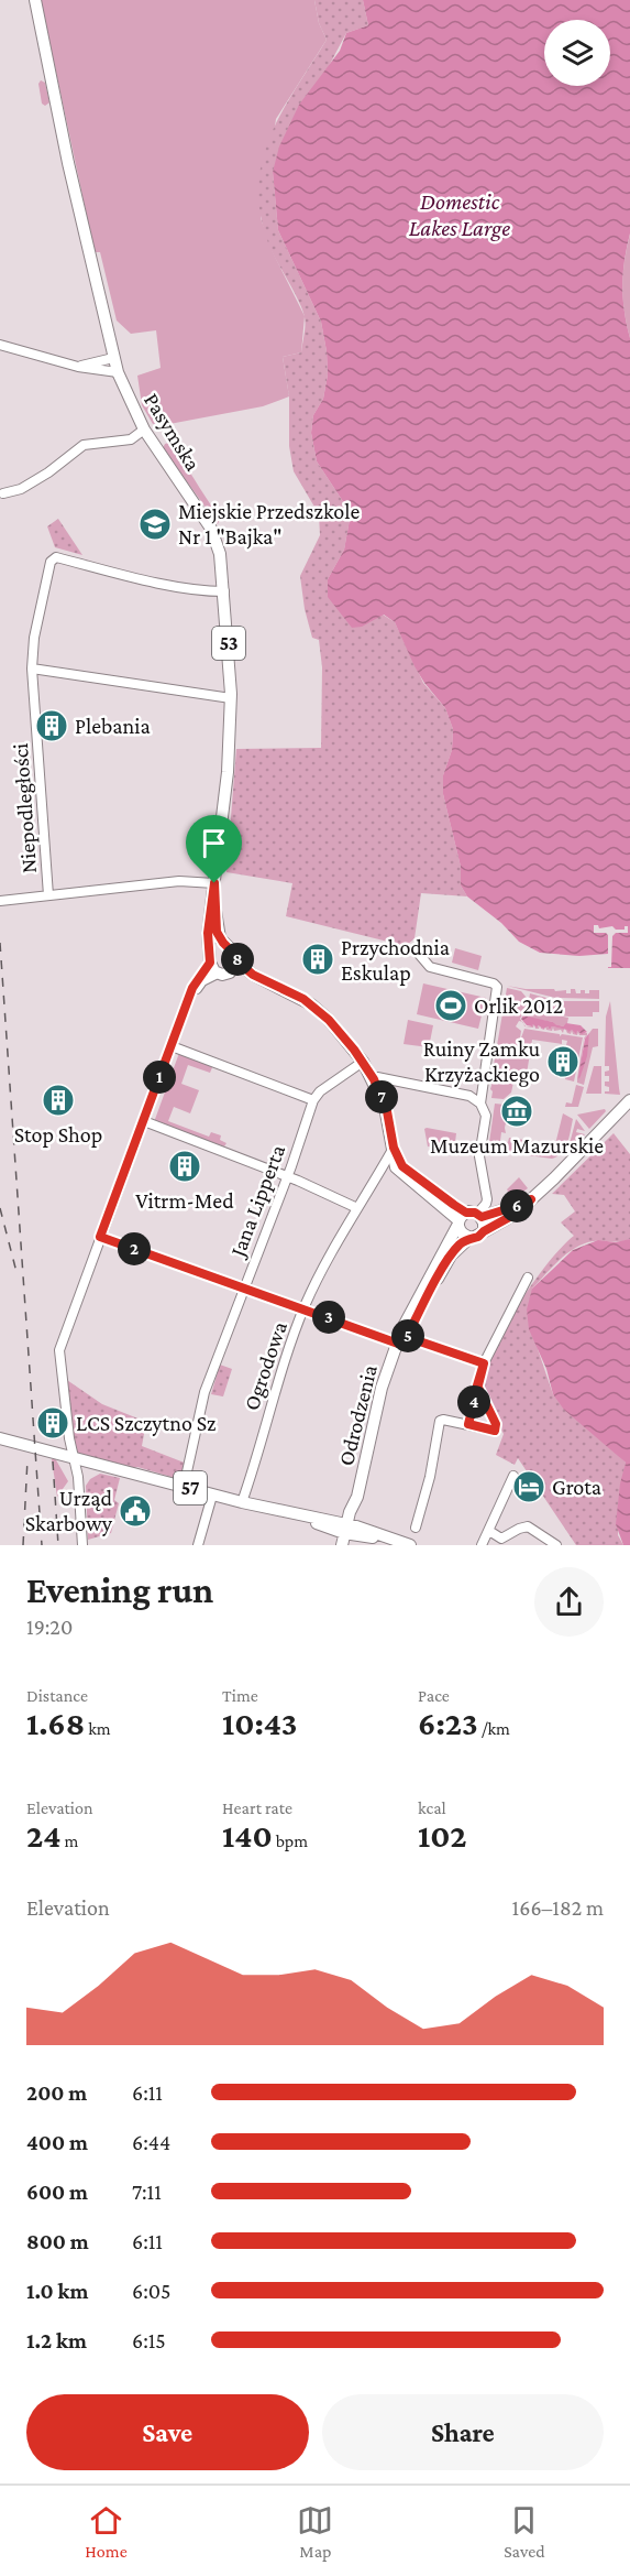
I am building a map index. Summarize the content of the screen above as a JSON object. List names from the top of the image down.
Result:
{
  "streets": {
    "main road": [
      "Pasymska",
      "53",
      "Odrodzenia",
      "57"
    ],
    "street": ["Niepodległości", "Jana Lipperta", "Ogrodowa"]
  },
  "crossings": [
    ["Pasymska", "53"],
    ["Pasymska", "Niepodległości"],
    ["53", "Ogrodowa"],
    ["53", "Odrodzenia"],
    ["Jana Lipperta", "57"],
    ["Ogrodowa", "57"],
    ["Odrodzenia", "57"]
  ],
  "water": ["Domestic Lakes Large"],
  "places": {
    "school or university": ["Miejskie Przedszkole Nr 1 \"Bajka\""],
    "building": [
      "Plebania",
      "Przychodnia Eskulap",
      "Ruiny Zamku Krzyżackiego",
      "Stop Shop",
      "Vitrm-Med",
      "LCS Szczytno Sz"
    ],
    "sports": ["Orlik 2012"],
    "museum": ["Muzeum Mazurskie"],
    "hotel": ["Grota"],
    "public building": ["Urząd Skarbowy"]
  },
  "page": {
    "pins": [
      "8",
      "1",
      "7",
      "6",
      "2",
      "3",
      "5",
      "4"
    ],
    "heading": ["Evening run", "19:20"],
    "stats": [
      ["Distance", "1.68 km"],
      ["Time", "10:43"],
      ["Pace", "6:23 /km"],
      ["Elevation", "24 m"],
      ["Heart rate", "140 bpm"],
      ["kcal", "102"]
    ],
    "chart": ["Elevation", "166–182 m"],
    "list": [
      {
        "name": "200 m",
        "note": "6:11"
      },
      {
        "name": "400 m",
        "note": "6:44"
      },
      {
        "name": "600 m",
        "note": "7:11"
      },
      {
        "name": "800 m",
        "note": "6:11"
      },
      {
        "name": "1.0 km",
        "note": "6:05"
      },
      {
        "name": "1.2 km",
        "note": "6:15"
      }
    ],
    "buttons": ["Save", "Share"],
    "tabs": ["Home", "Map", "Saved"]
  }
}
